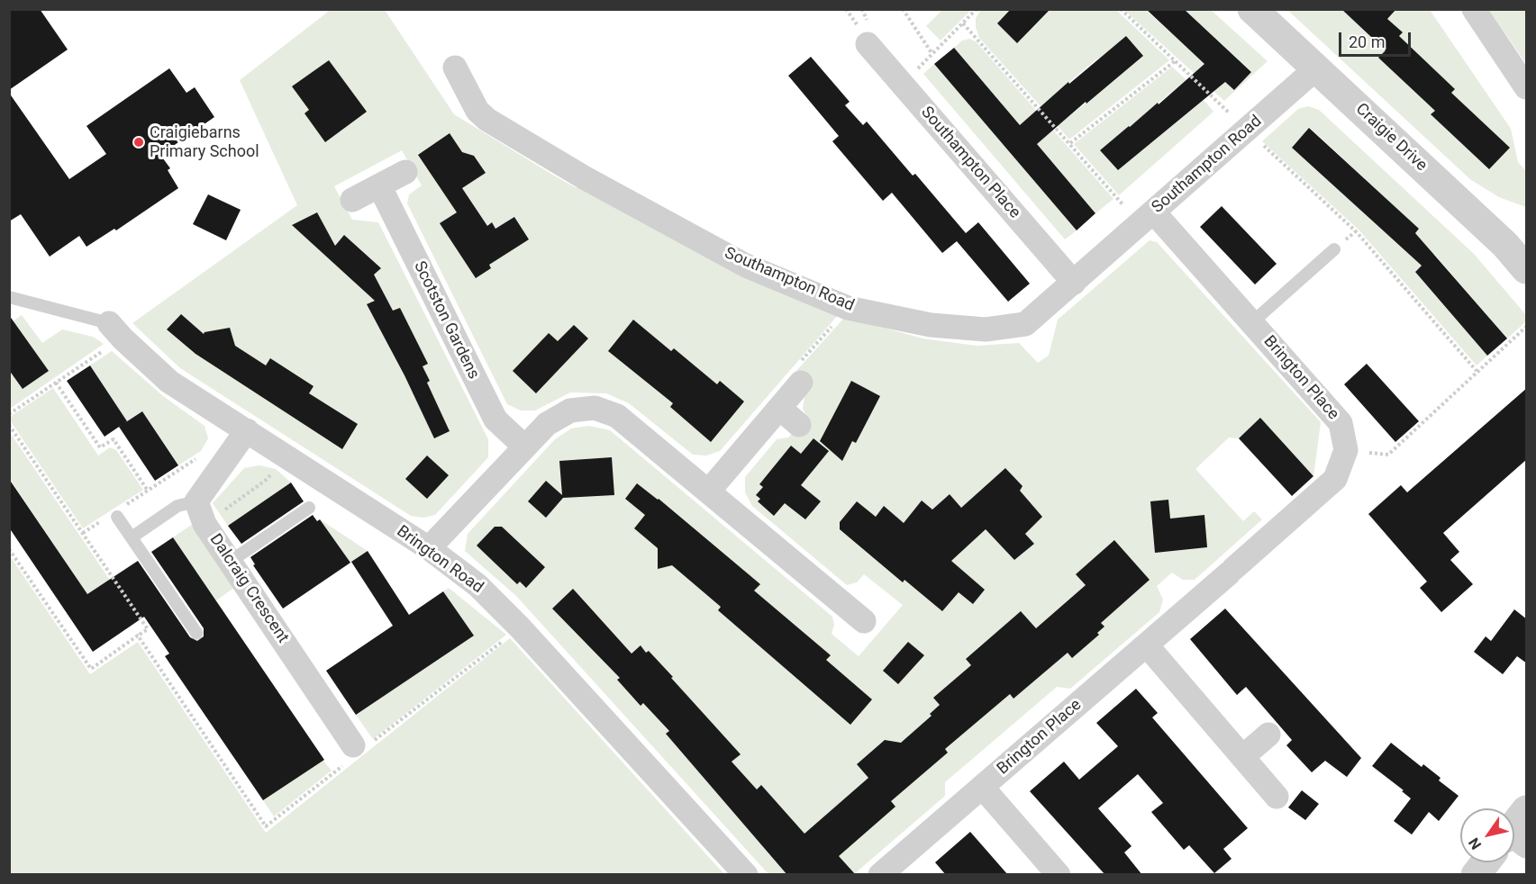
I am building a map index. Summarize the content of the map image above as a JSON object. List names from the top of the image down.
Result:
{
  "streets": {
    "street": [
      "Craigie Drive",
      "Southampton Place",
      "Southampton Road",
      "Scotston Gardens",
      "Brington Place",
      "Brington Road",
      "Dalcraig Crescent"
    ]
  },
  "crossings": [
    ["Craigie Drive", "Southampton Road"],
    ["Southampton Place", "Southampton Road"],
    ["Southampton Road", "Brington Place"]
  ],
  "places": ["Craigiebarns Primary School"],
  "scale_bar": "20 m",
  "north": "bottom left"
}
